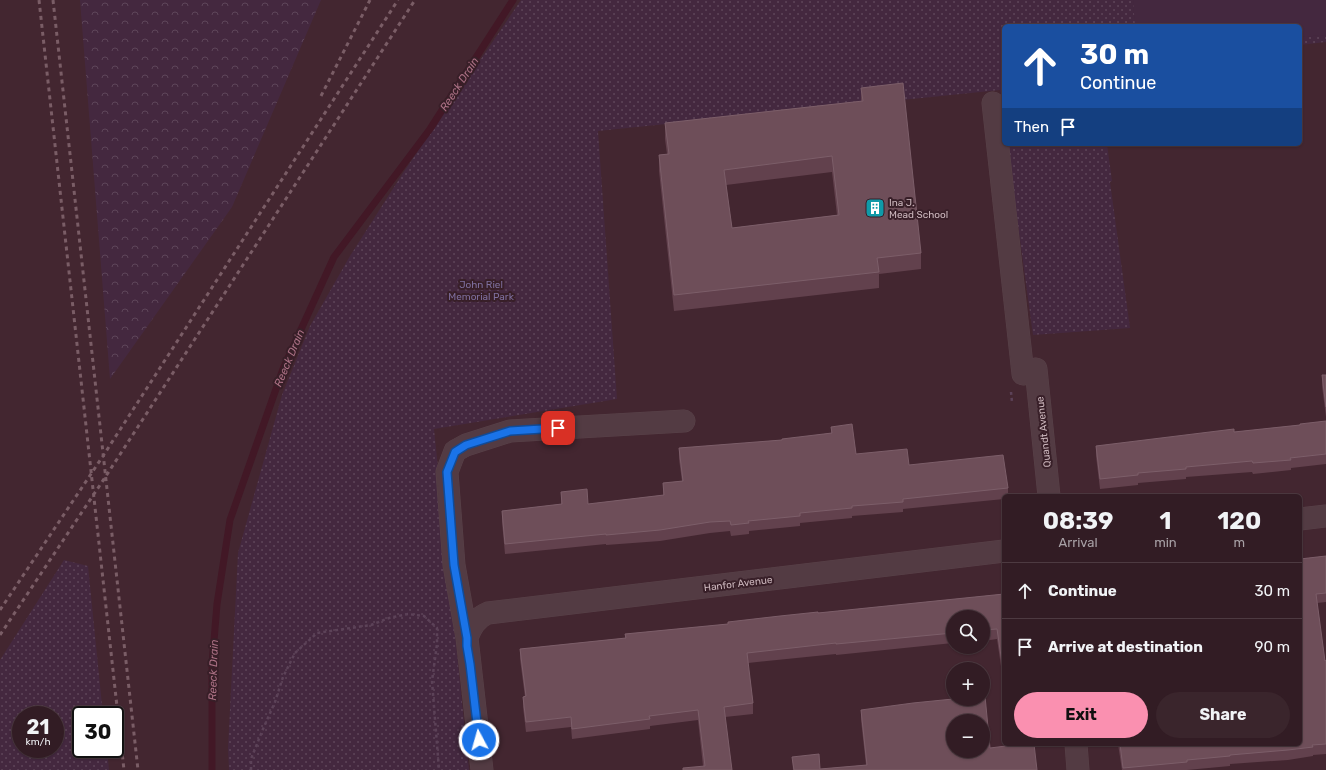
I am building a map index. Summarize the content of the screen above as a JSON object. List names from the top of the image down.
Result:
{
  "streets": {
    "street": ["Quandt Avenue", "Hanfor Avenue"]
  },
  "water": ["Reeck Drain"],
  "parks": ["John Riel Memorial Park"],
  "places": {
    "building": ["Ina J. Mead School"]
  },
  "page": {
    "turn": ["30 m", "Continue"],
    "then": "Then",
    "eta": [
      "08:39",
      "Arrival",
      "1",
      "min",
      "120",
      "m"
    ],
    "list": [
      {
        "name": "Continue",
        "value": "30 m"
      },
      {
        "name": "Arrive at destination",
        "value": "90 m"
      }
    ],
    "map_buttons": ["+", "−"],
    "buttons": ["Exit", "Share"],
    "speed": "21 km/h",
    "limit": "30"
  }
}
